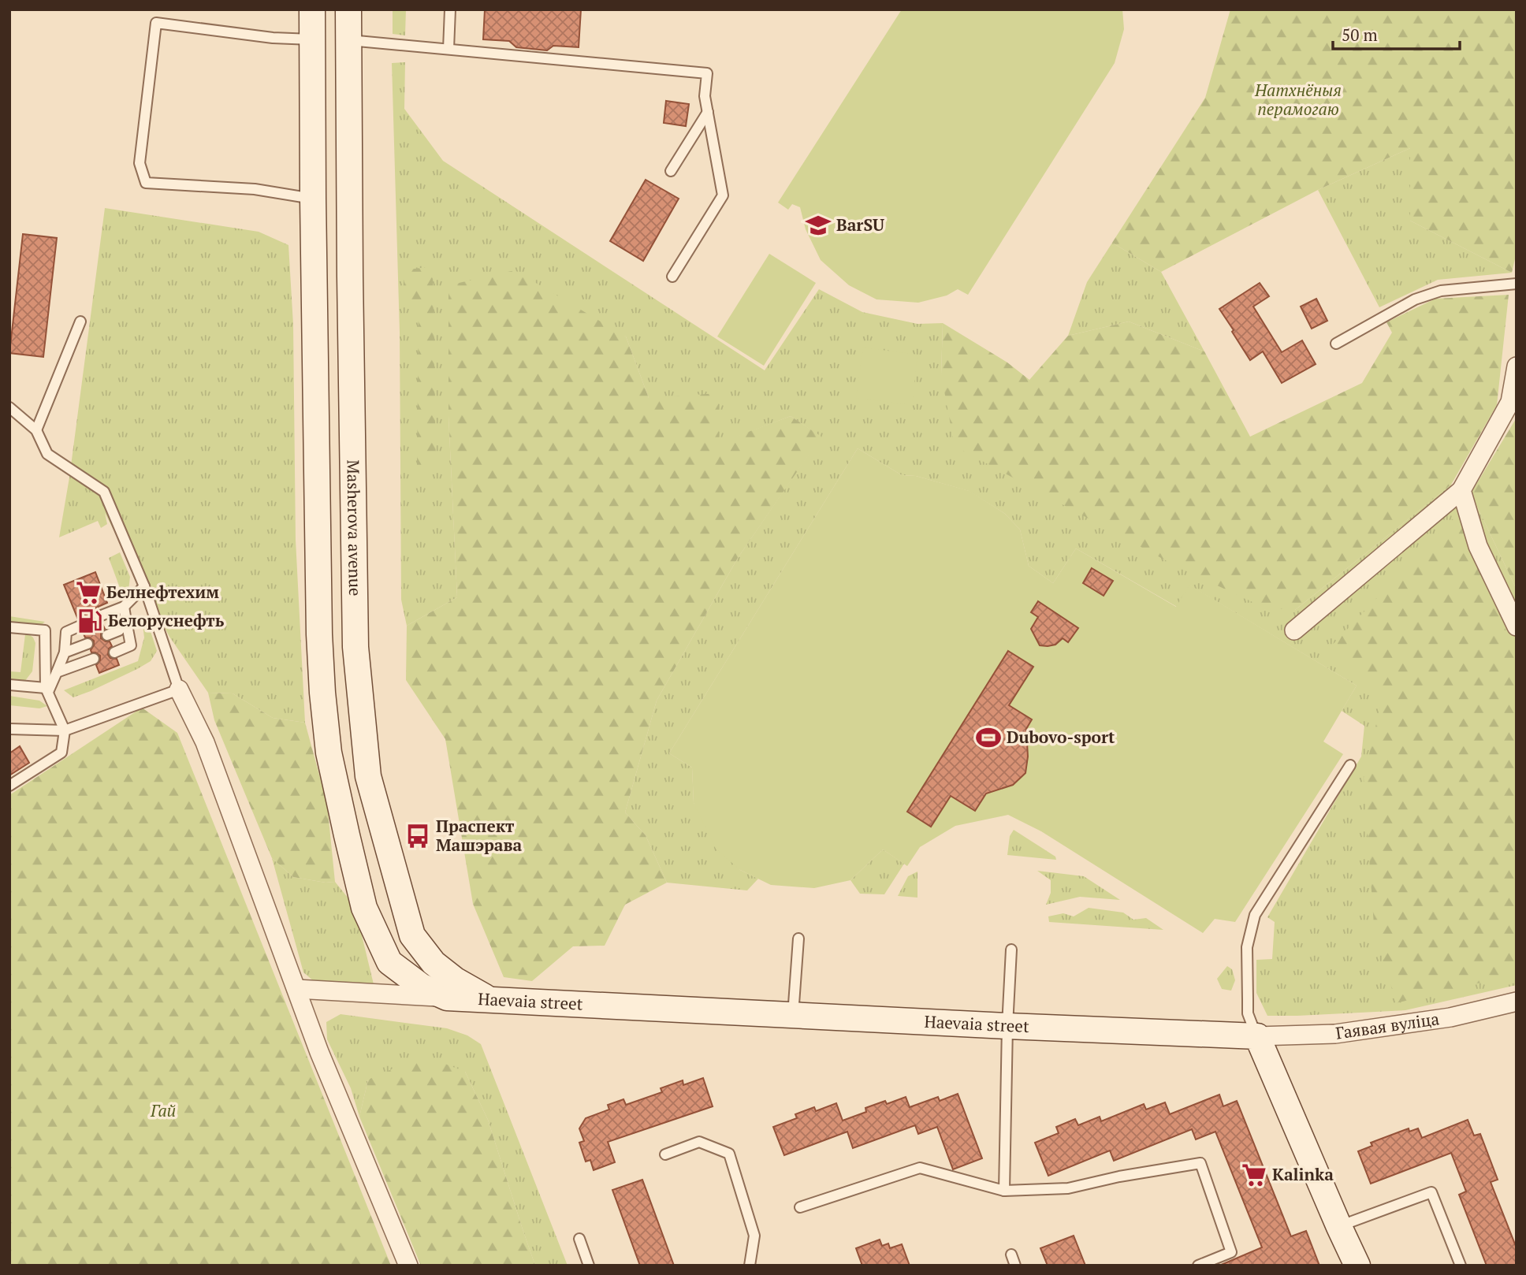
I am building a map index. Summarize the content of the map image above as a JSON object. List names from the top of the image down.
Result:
{
  "streets": {
    "main road": ["Masherova avenue", "Haevaia street"],
    "street": ["Гаявая вуліца"]
  },
  "crossings": [
    ["Masherova avenue", "Haevaia street"],
    ["Haevaia street", "Гаявая вуліца"]
  ],
  "parks": ["Натхнёныя перамогаю", "Гай"],
  "places": {
    "school or university": ["BarSU"],
    "supermarket": ["Белнефтехим", "Kalinka"],
    "fuel station": ["Белоруснефть"],
    "sports": ["Dubovo-sport"],
    "bus stop": ["Праспект Машэрава"]
  },
  "scale_bar": "50 m"
}
